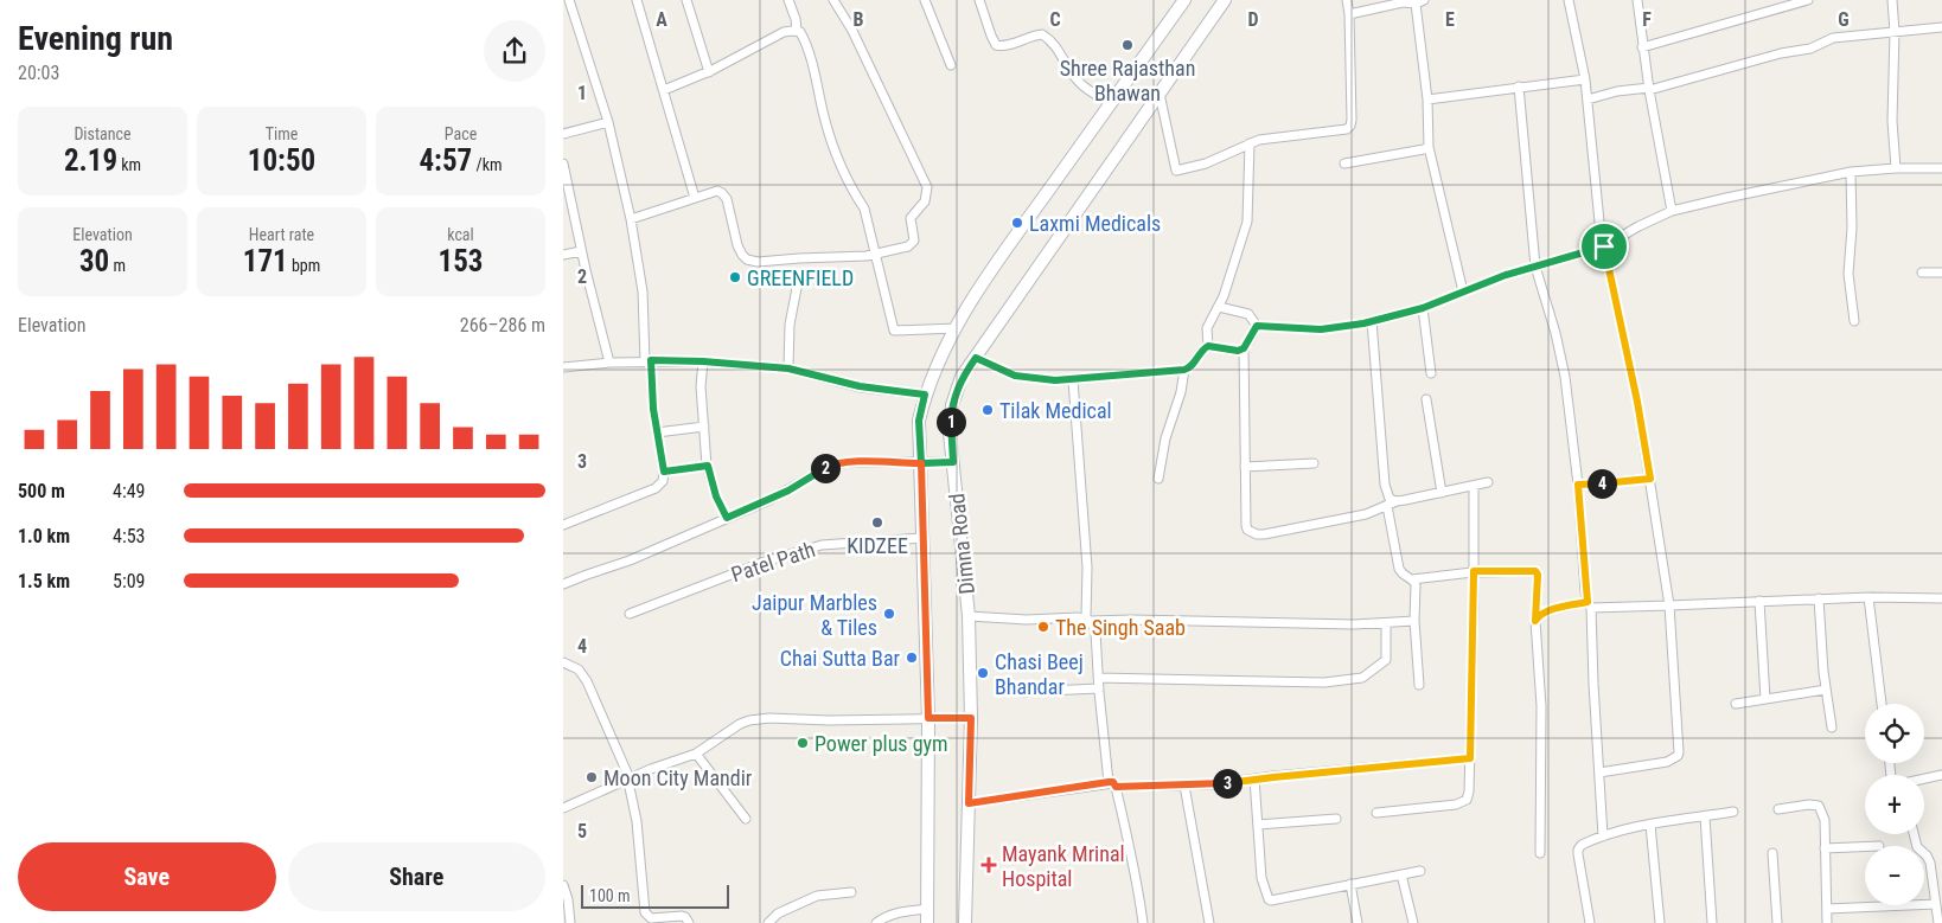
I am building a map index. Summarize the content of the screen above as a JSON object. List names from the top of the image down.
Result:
{
  "streets": {
    "street": ["Dimna Road", "Patel Path"]
  },
  "places": {
    "other": [
      "Shree Rajasthan Bhawan",
      "Laxmi Medicals",
      "GREENFIELD",
      "Tilak Medical",
      "KIDZEE",
      "Jaipur Marbles & Tiles",
      "The Singh Saab",
      "Chai Sutta Bar",
      "Chasi Beej Bhandar",
      "Power plus gym",
      "Moon City Mandir"
    ],
    "health": ["Mayank Mrinal Hospital"]
  },
  "scale_bar": "100 m",
  "page": {
    "heading": ["Evening run", "20:03"],
    "stats": [
      ["Distance", "2.19 km"],
      ["Time", "10:50"],
      ["Pace", "4:57 /km"],
      ["Elevation", "30 m"],
      ["Heart rate", "171 bpm"],
      ["kcal", "153"]
    ],
    "chart": ["Elevation", "266–286 m"],
    "pins": [
      "1",
      "2",
      "4",
      "3"
    ],
    "list": [
      {
        "name": "500 m",
        "note": "4:49"
      },
      {
        "name": "1.0 km",
        "note": "4:53"
      },
      {
        "name": "1.5 km",
        "note": "5:09"
      }
    ],
    "map_buttons": ["+", "−"],
    "buttons": ["Save", "Share"],
    "scale": "100 m"
  },
  "grid": {
    "columns": [
      "A",
      "B",
      "C",
      "D",
      "E",
      "F",
      "G"
    ],
    "rows": [
      "1",
      "2",
      "3",
      "4",
      "5"
    ]
  }
}
